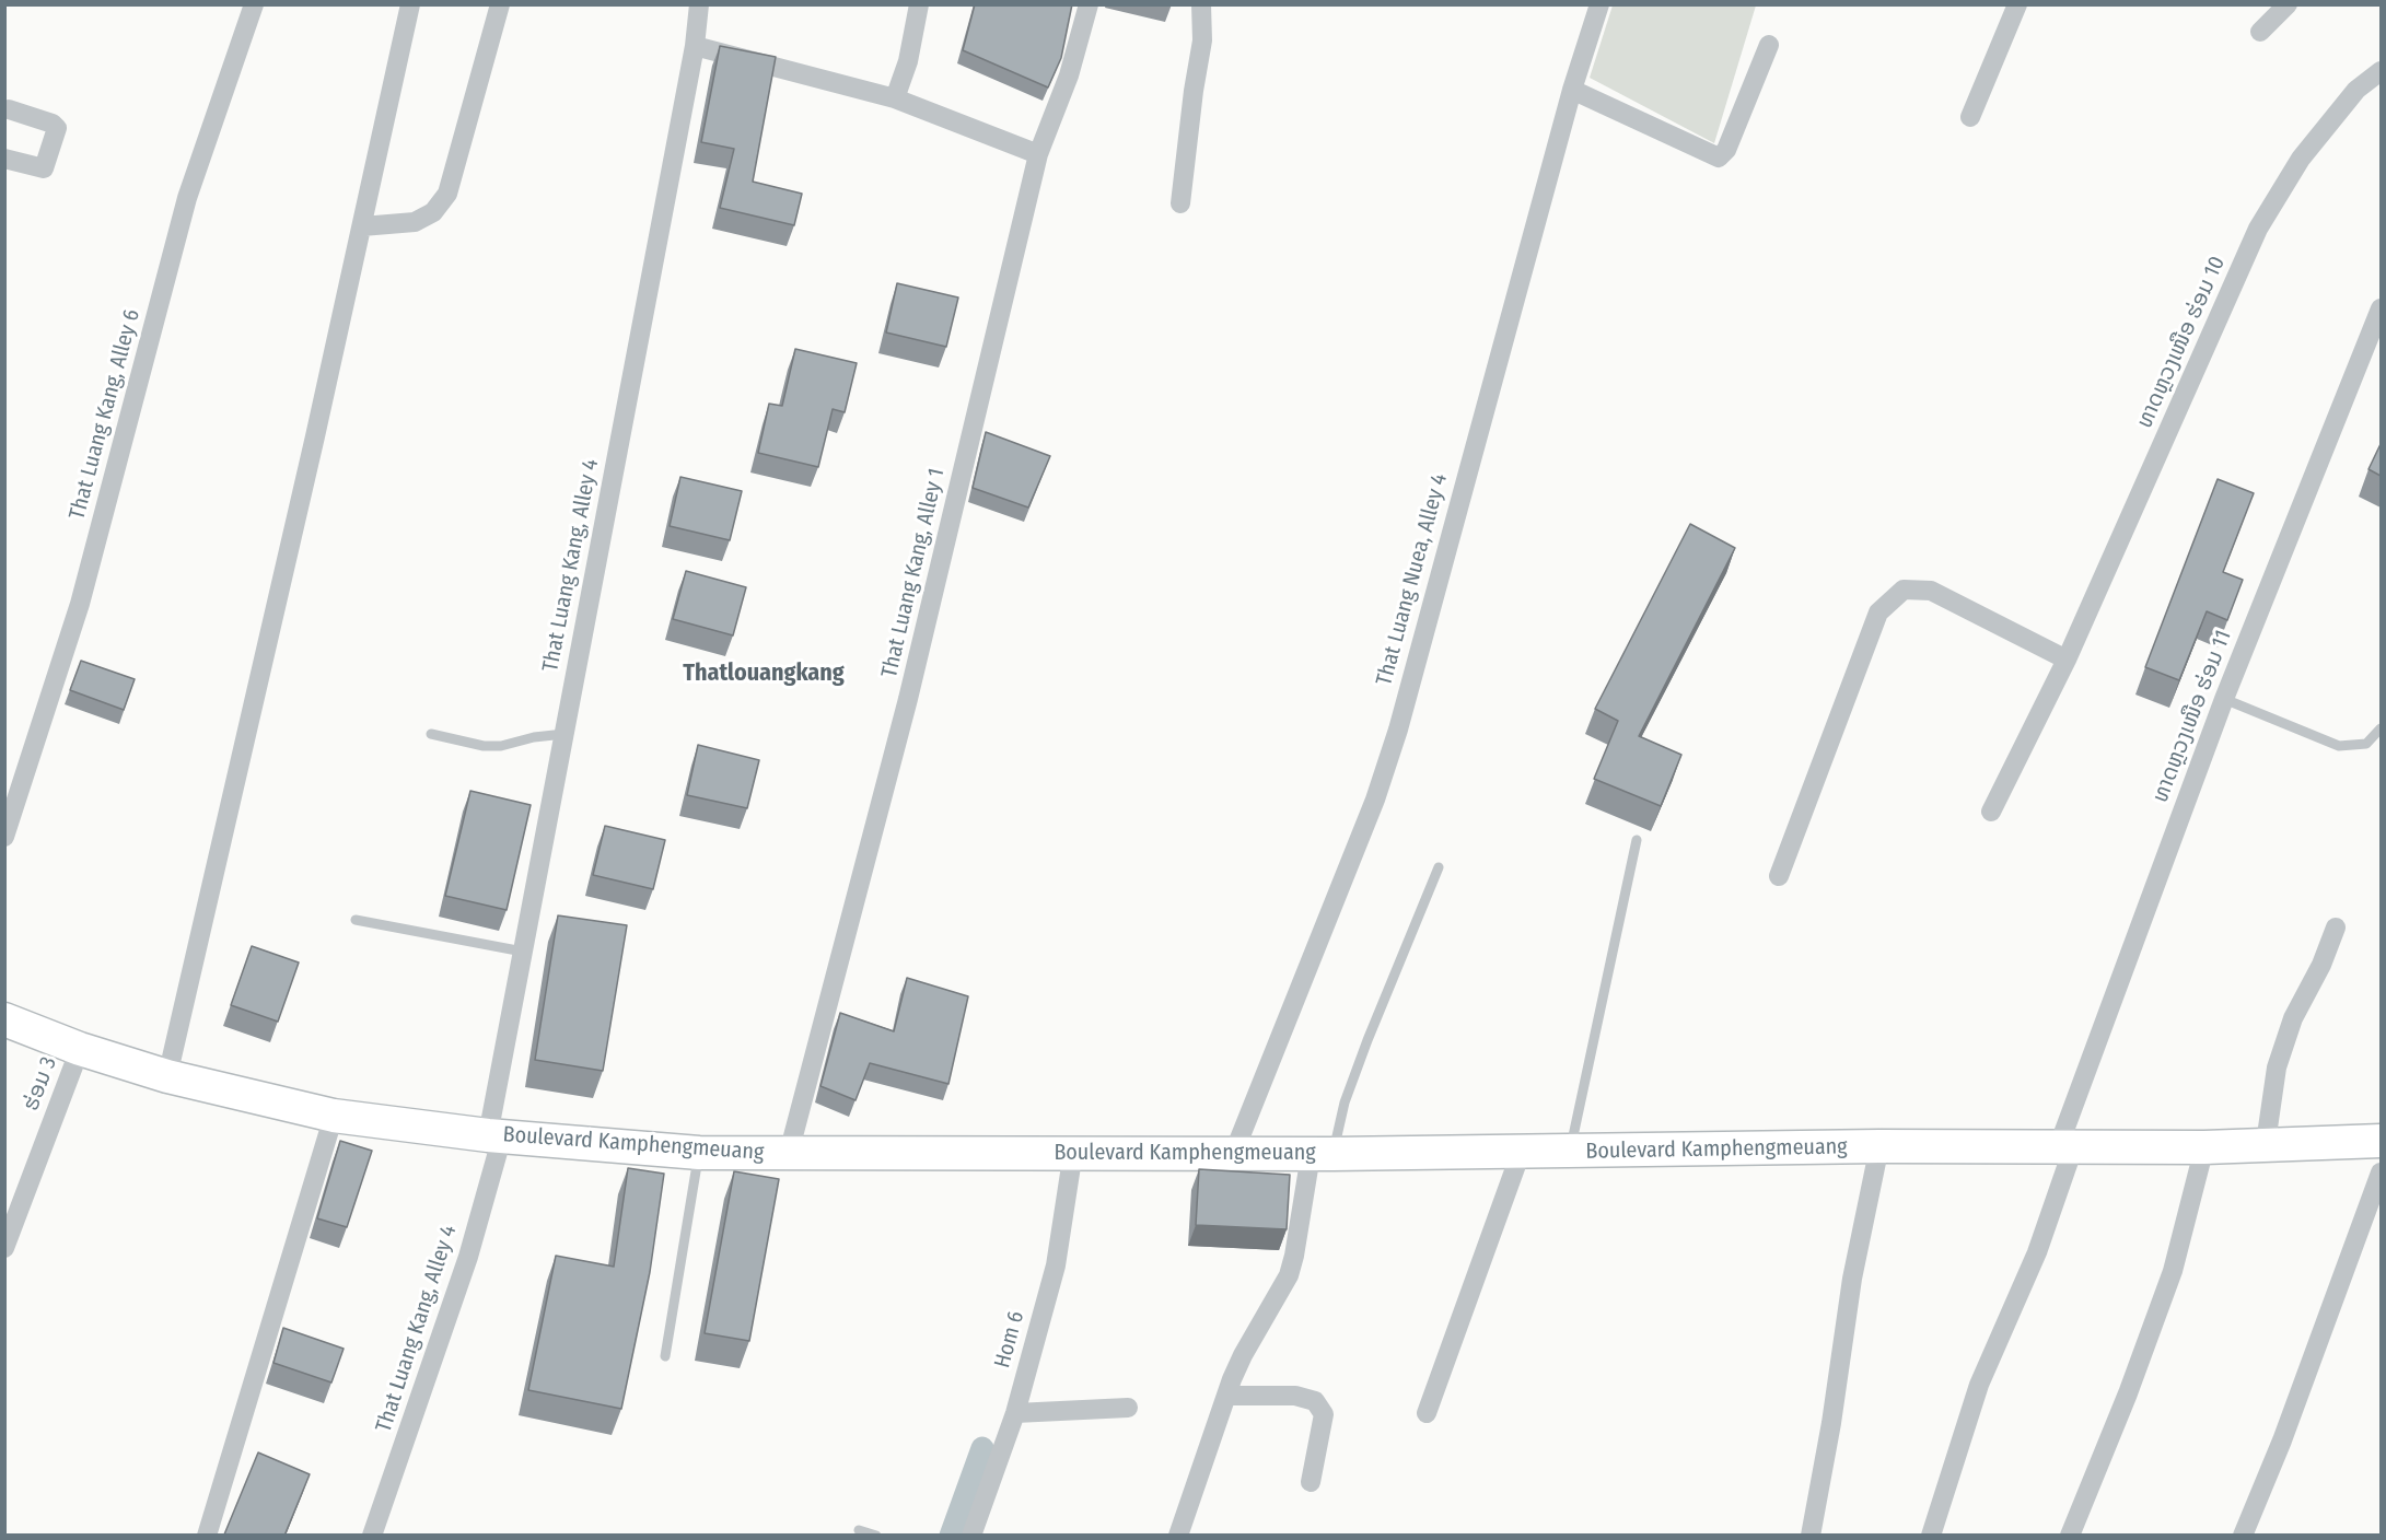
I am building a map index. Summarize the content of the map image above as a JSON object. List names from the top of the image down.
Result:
{
  "streets": {
    "main road": ["Boulevard Kamphengmeuang"],
    "street": [
      "ທາດຫຼວງເໜືອ ຮ່ອມ 10",
      "That Luang Kang, Alley 6",
      "That Luang Kang, Alley 4",
      "That Luang Kang, Alley 1",
      "That Luang Nuea, Alley 4",
      "ທາດຫຼວງເໜືອ ຮ່ອມ 11",
      "ຮ່ອມ 3",
      "Hom 6"
    ]
  },
  "crossings": [
    ["That Luang Kang, Alley 4", "Boulevard Kamphengmeuang"],
    ["That Luang Kang, Alley 1", "Boulevard Kamphengmeuang"],
    ["That Luang Nuea, Alley 4", "Boulevard Kamphengmeuang"],
    ["ທາດຫຼວງເໜືອ ຮ່ອມ 11", "Boulevard Kamphengmeuang"],
    ["ຮ່ອມ 3", "Boulevard Kamphengmeuang"],
    ["Boulevard Kamphengmeuang", "Hom 6"]
  ],
  "districts": ["Thatlouangkang"]
}
